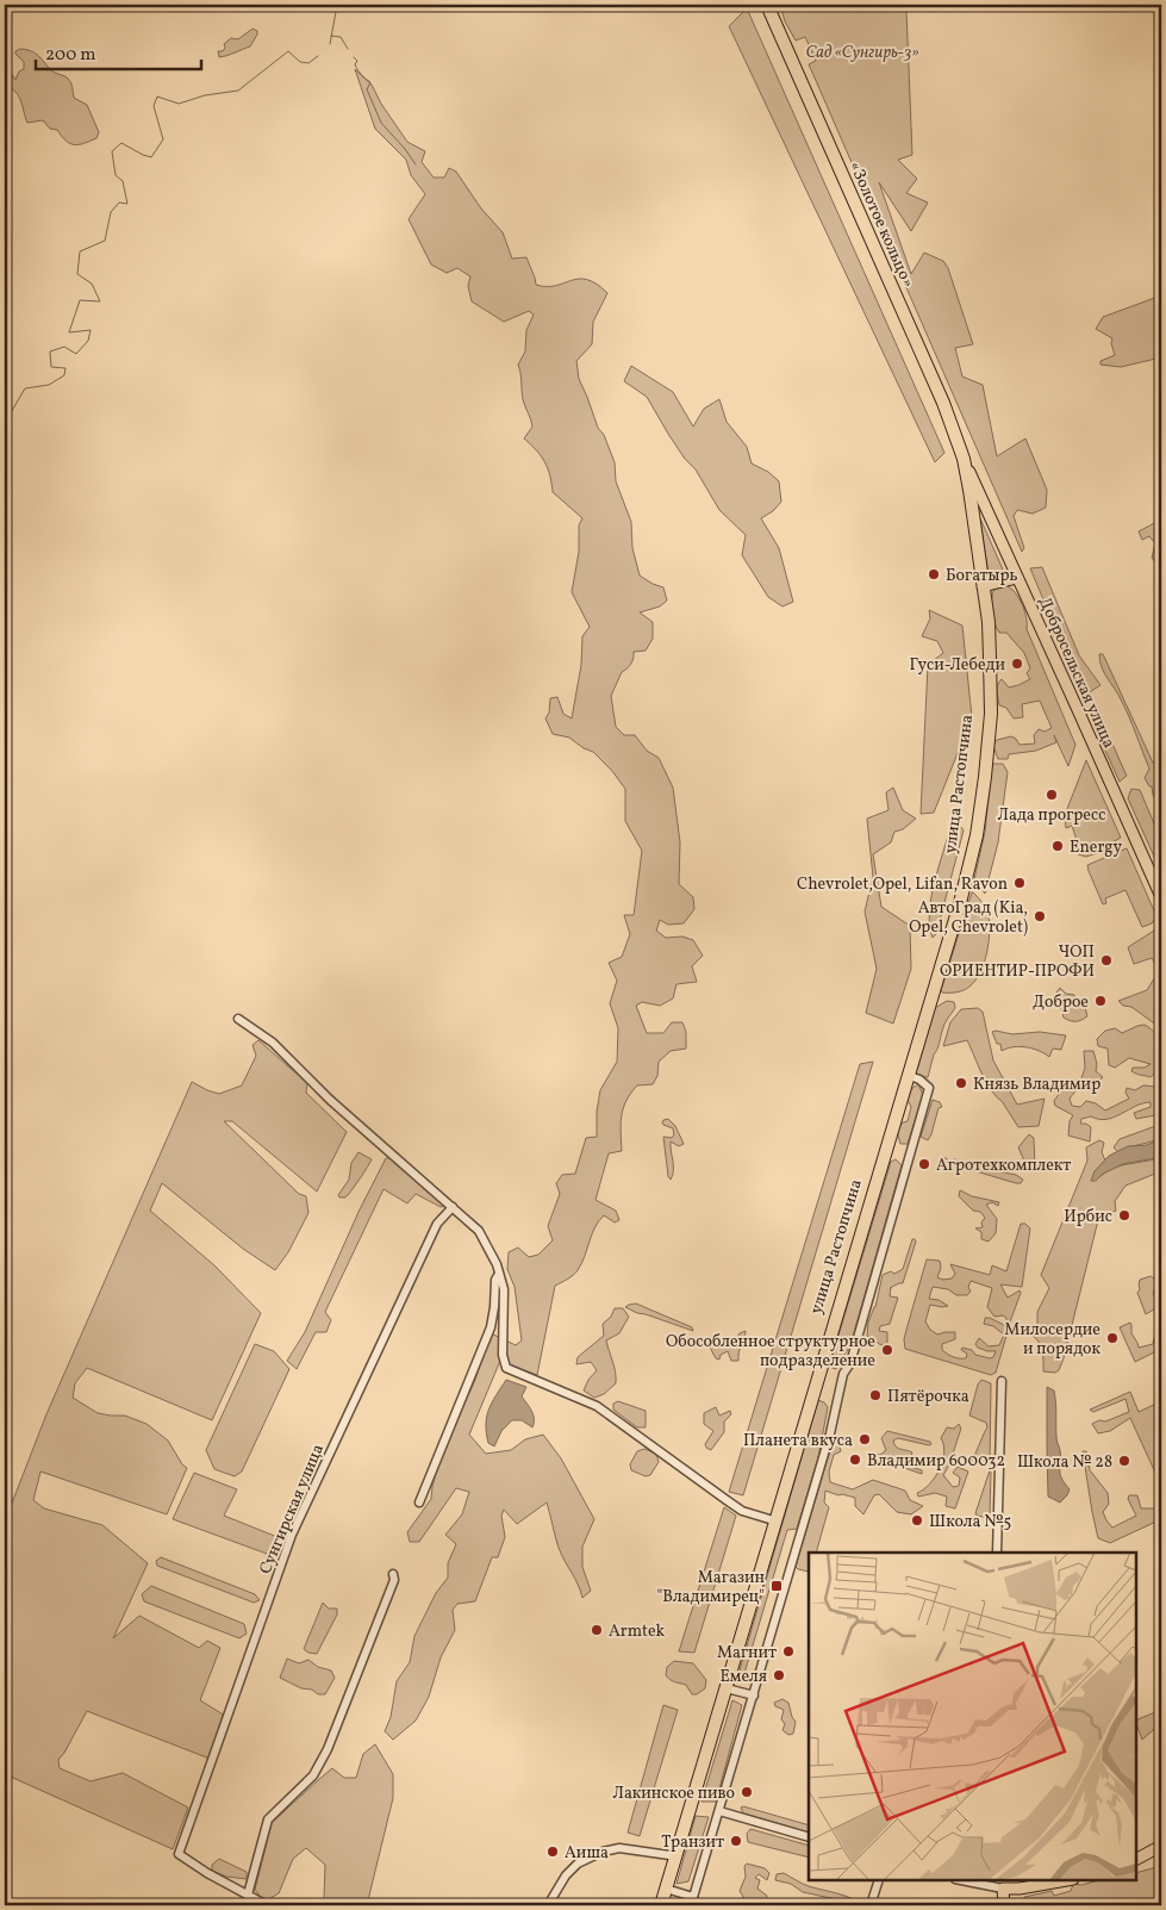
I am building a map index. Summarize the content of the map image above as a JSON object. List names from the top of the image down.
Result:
{
  "streets": {
    "highway": ["«Золотое кольцо»", "улица Растопчина"],
    "main road": ["Добросельская улица"],
    "street": ["Сунгирская улица"]
  },
  "crossings": [
    ["«Золотое кольцо»", "Добросельская улица"],
    ["«Золотое кольцо»", "улица Растопчина"],
    ["Добросельская улица", "улица Растопчина"]
  ],
  "parks": ["Сад «Сунгирь-3»"],
  "places": {
    "other": [
      "Богатырь",
      "Гуси-Лебеди",
      "Лада прогресс",
      "Energy",
      "Chevrolet,Opel, Lifan, Ravon",
      "АвтоГрад (Kia, Opel, Chevrolet)",
      "ЧОП ОРИЕНТИР-ПРОФИ",
      "Доброе",
      "Князь Владимир",
      "Агротехкомплект",
      "Ирбис",
      "Милосердие и порядок",
      "Обособленное структурное подразделение",
      "Пятёрочка",
      "Планета вкуса",
      "Владимир 600032",
      "Школа № 28",
      "Школа №5",
      "Armtek",
      "Магнит",
      "Емеля",
      "Лакинское пиво",
      "Транзит",
      "Аиша"
    ],
    "transit": ["Магазин \"Владимирец\""]
  },
  "scale_bar": "200 m"
}
